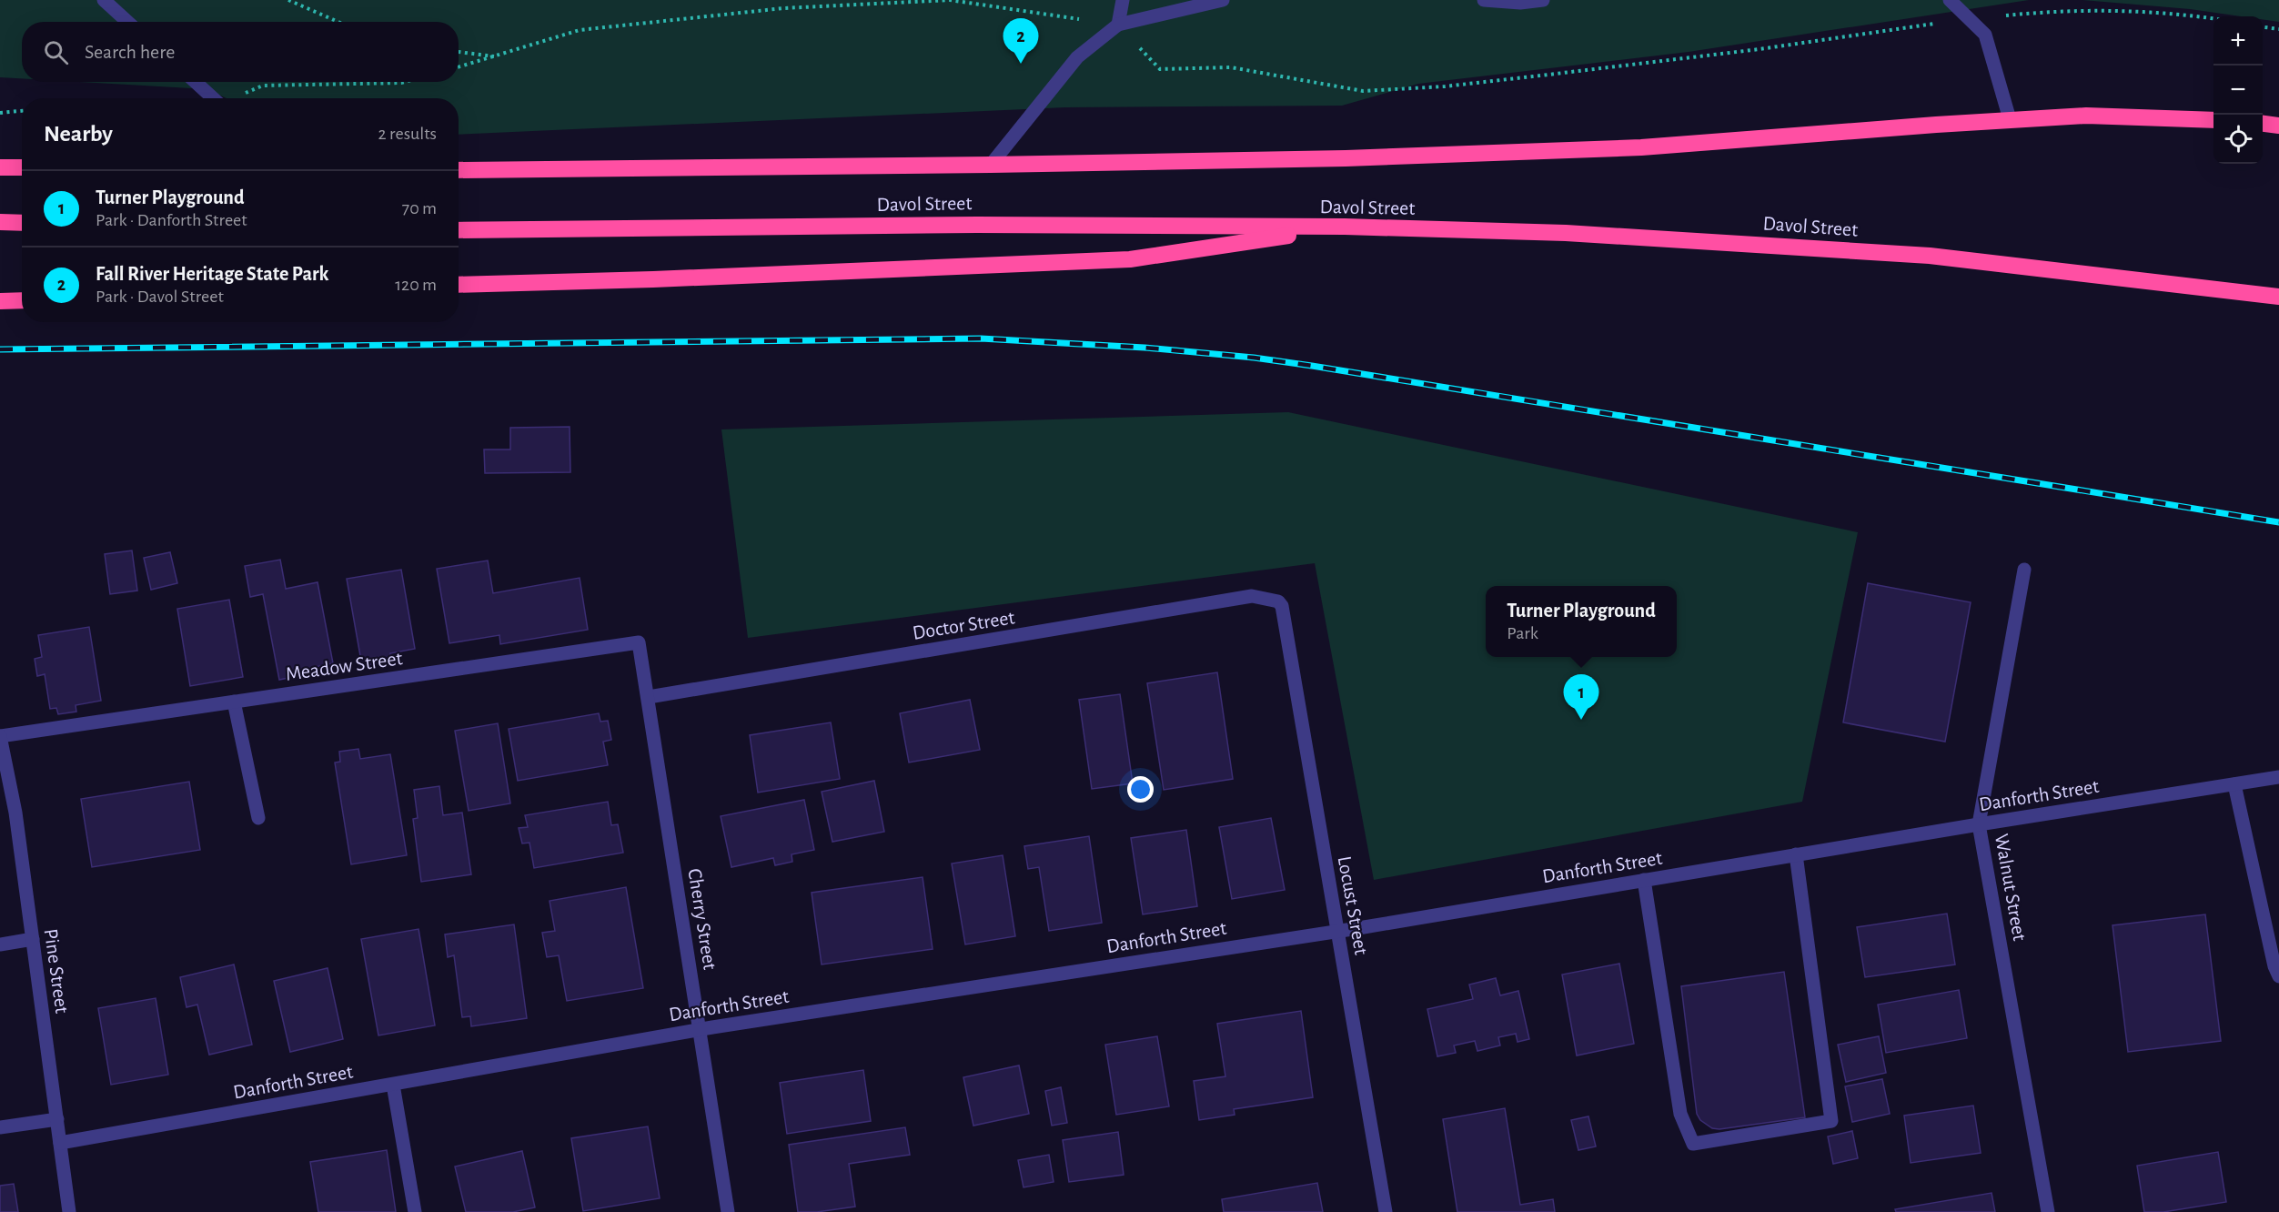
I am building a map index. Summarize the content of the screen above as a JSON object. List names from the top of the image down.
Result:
{
  "streets": {
    "highway": ["Davol Street"],
    "street": [
      "Doctor Street",
      "Meadow Street",
      "Danforth Street",
      "Walnut Street",
      "Locust Street",
      "Cherry Street",
      "Pine Street"
    ]
  },
  "crossings": [
    ["Doctor Street", "Meadow Street"],
    ["Doctor Street", "Locust Street"],
    ["Doctor Street", "Cherry Street"],
    ["Meadow Street", "Cherry Street"],
    ["Meadow Street", "Pine Street"],
    ["Danforth Street", "Walnut Street"],
    ["Danforth Street", "Locust Street"],
    ["Danforth Street", "Cherry Street"],
    ["Danforth Street", "Pine Street"]
  ],
  "page": {
    "map_buttons": ["+", "−"],
    "pins": ["2", "1"],
    "search": "Search here",
    "heading": ["Nearby", "2 results"],
    "list": [
      {
        "mark": "1",
        "name": "Turner Playground",
        "note": "Park · Danforth Street",
        "value": "70 m"
      },
      {
        "mark": "2",
        "name": "Fall River Heritage State Park",
        "note": "Park · Davol Street",
        "value": "120 m"
      }
    ],
    "popup": ["Turner Playground", "Park"]
  }
}
